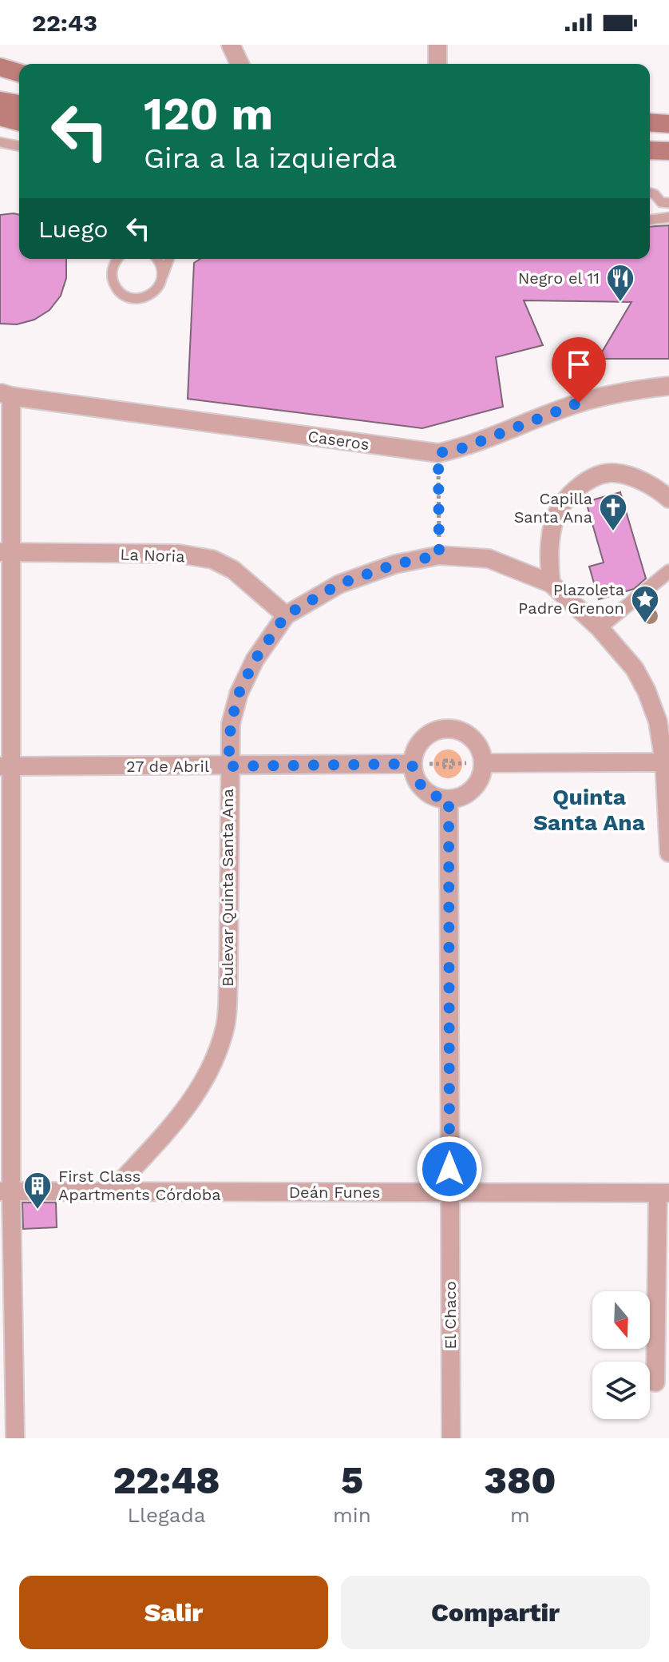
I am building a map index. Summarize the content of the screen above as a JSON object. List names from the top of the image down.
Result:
{
  "streets": {
    "street": [
      "Caseros",
      "La Noria",
      "27 de Abril",
      "Bulevar Quinta Santa Ana",
      "Deán Funes",
      "El Chaco"
    ]
  },
  "crossings": [
    ["La Noria", "Bulevar Quinta Santa Ana"],
    ["27 de Abril", "Bulevar Quinta Santa Ana"],
    ["27 de Abril", "El Chaco"],
    ["Bulevar Quinta Santa Ana", "Deán Funes"],
    ["Deán Funes", "El Chaco"]
  ],
  "districts": ["Quinta Santa Ana"],
  "places": {
    "restaurant": ["Negro el 11"],
    "church": ["Capilla Santa Ana"],
    "place": ["Plazoleta Padre Grenon"],
    "building": ["First Class Apartments Córdoba"]
  },
  "north": "bottom",
  "page": {
    "status": "22:43",
    "turn": ["120 m", "Gira a la izquierda"],
    "then": "Luego",
    "eta": [
      "22:48",
      "Llegada",
      "5",
      "min",
      "380",
      "m"
    ],
    "buttons": ["Salir", "Compartir"]
  }
}
